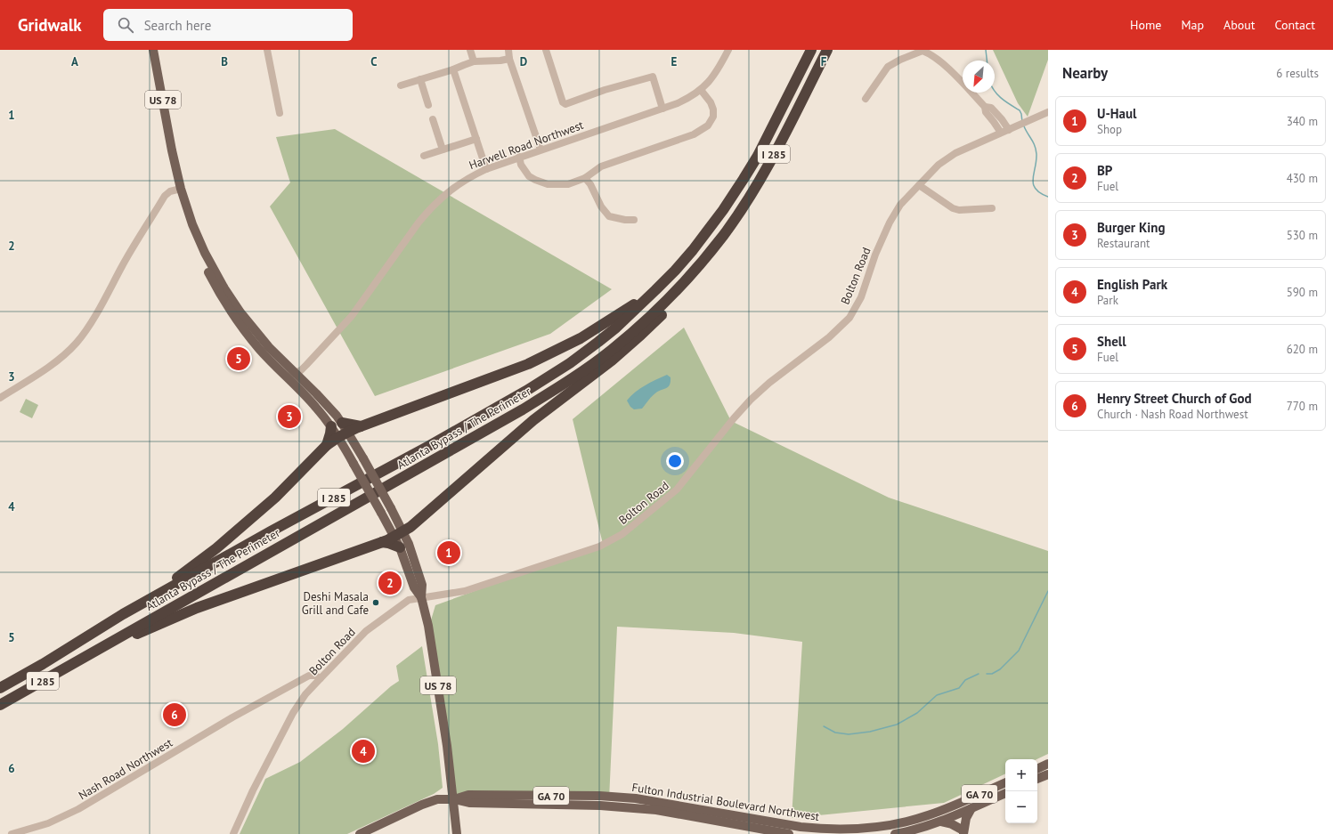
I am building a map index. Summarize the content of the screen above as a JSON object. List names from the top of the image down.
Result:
{
  "streets": {
    "highway": ["I 285", "Atlanta Bypass / The Perimeter"],
    "main road": ["US 78", "GA 70", "Fulton Industrial Boulevard Northwest"],
    "street": ["Harwell Road Northwest", "Bolton Road", "Nash Road Northwest"]
  },
  "crossings": [
    ["US 78", "Harwell Road Northwest"],
    ["US 78", "Bolton Road"],
    ["US 78", "Fulton Industrial Boulevard Northwest"],
    ["Bolton Road", "Nash Road Northwest"]
  ],
  "places": ["Deshi Masala Grill and Cafe"],
  "north": "bottom left",
  "page": {
    "header": "Gridwalk",
    "search": "Search here",
    "nav": [
      "Home",
      "Map",
      "About",
      "Contact"
    ],
    "heading": ["Nearby", "6 results"],
    "list": [
      {
        "mark": "1",
        "name": "U-Haul",
        "note": "Shop",
        "value": "340 m"
      },
      {
        "mark": "2",
        "name": "BP",
        "note": "Fuel",
        "value": "430 m"
      },
      {
        "mark": "3",
        "name": "Burger King",
        "note": "Restaurant",
        "value": "530 m"
      },
      {
        "mark": "4",
        "name": "English Park",
        "note": "Park",
        "value": "590 m"
      },
      {
        "mark": "5",
        "name": "Shell",
        "note": "Fuel",
        "value": "620 m"
      },
      {
        "mark": "6",
        "name": "Henry Street Church of God",
        "note": "Church · Nash Road Northwest",
        "value": "770 m"
      }
    ],
    "pins": [
      "5",
      "3",
      "1",
      "2",
      "6",
      "4"
    ],
    "map_buttons": ["+", "−"]
  },
  "grid": {
    "columns": [
      "A",
      "B",
      "C",
      "D",
      "E",
      "F"
    ],
    "rows": [
      "1",
      "2",
      "3",
      "4",
      "5",
      "6"
    ]
  }
}
